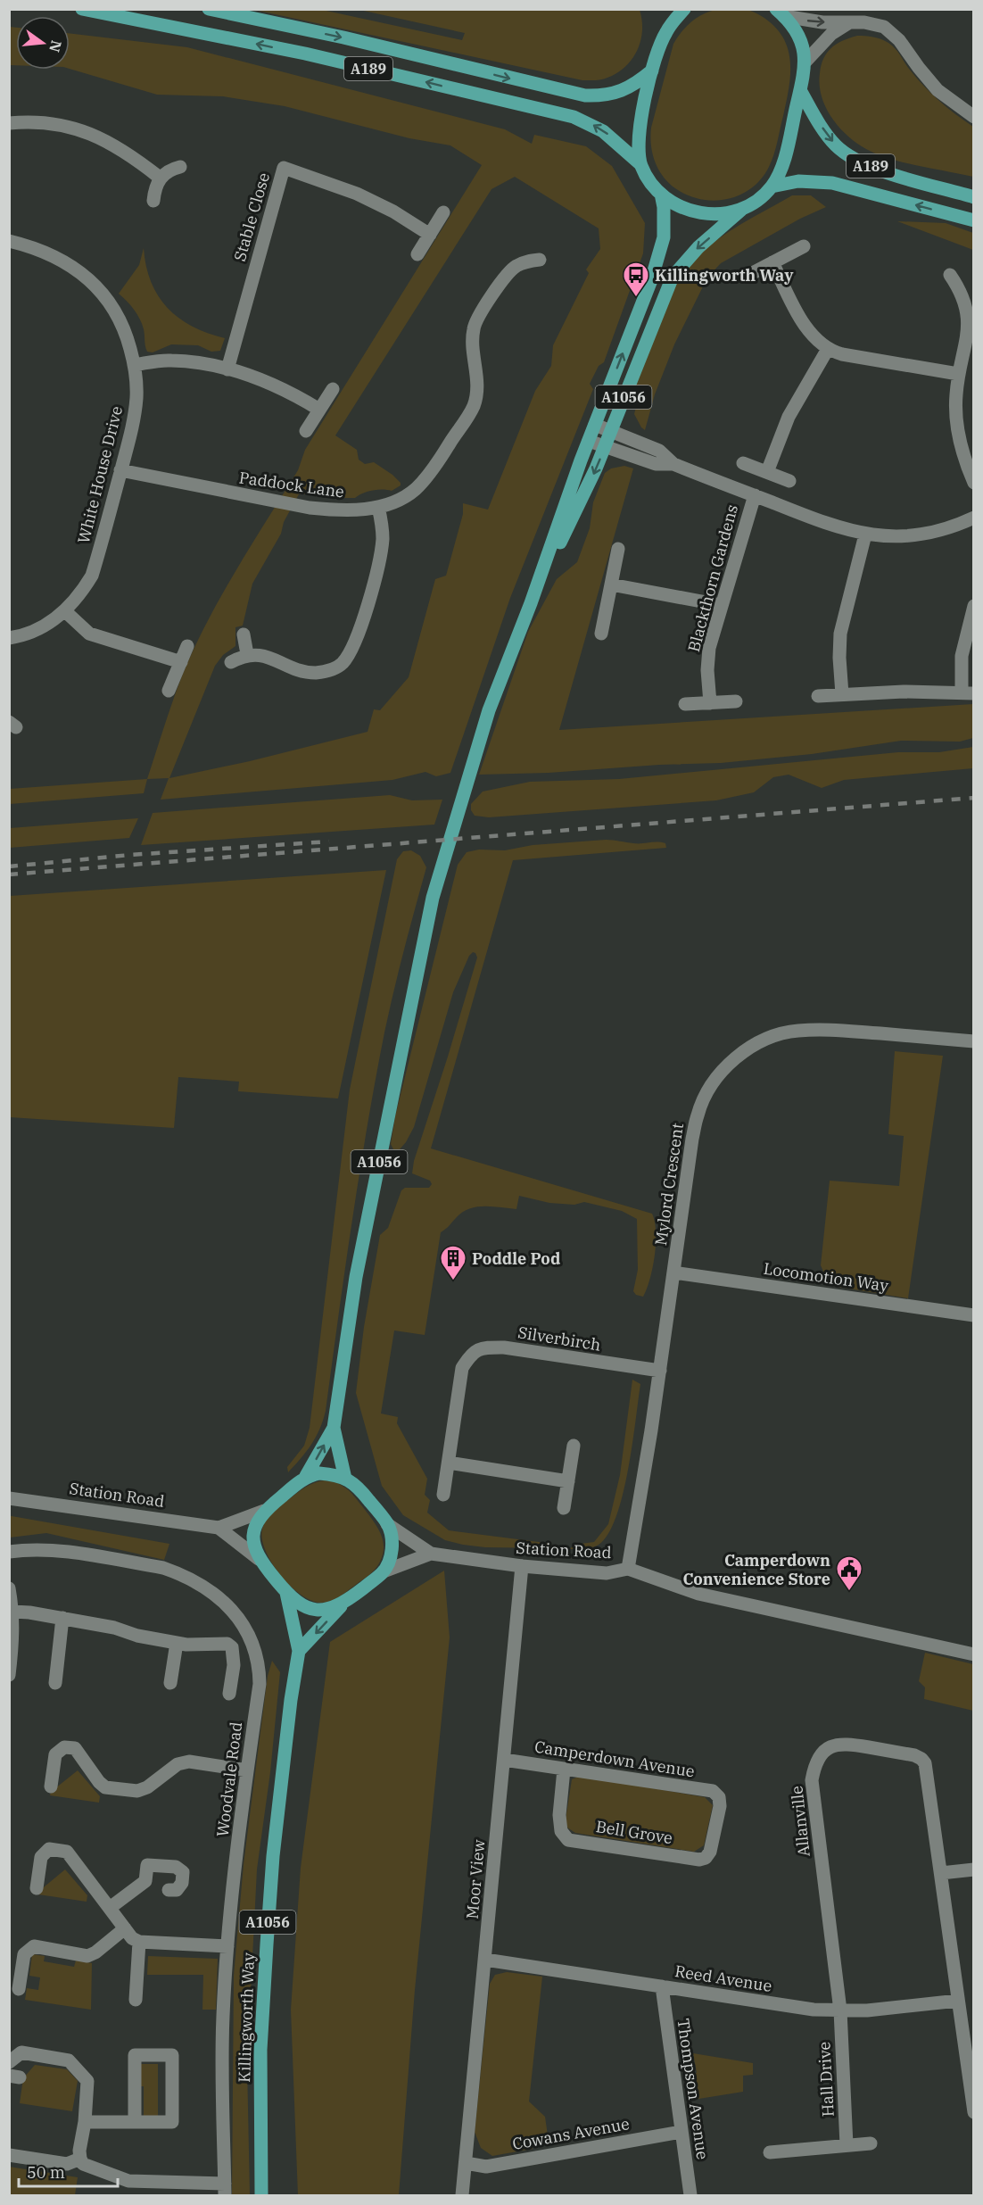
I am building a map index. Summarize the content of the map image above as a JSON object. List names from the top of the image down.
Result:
{
  "streets": {
    "main road": ["A189", "A1056", "Killingworth Way"],
    "street": [
      "Stable Close",
      "White House Drive",
      "Paddock Lane",
      "Blackthorn Gardens",
      "Mylord Crescent",
      "Locomotion Way",
      "Silverbirch",
      "Station Road",
      "Camperdown Avenue",
      "Woodvale Road",
      "Allanville",
      "Bell Grove",
      "Moor View",
      "Reed Avenue",
      "Hall Drive",
      "Thompson Avenue",
      "Cowans Avenue"
    ]
  },
  "crossings": [
    ["A189", "A1056"],
    ["A1056", "Station Road"],
    ["A1056", "Killingworth Way"],
    ["White House Drive", "Paddock Lane"],
    ["Mylord Crescent", "Locomotion Way"],
    ["Mylord Crescent", "Silverbirch"],
    ["Mylord Crescent", "Station Road"],
    ["Station Road", "Moor View"],
    ["Station Road", "Killingworth Way"],
    ["Camperdown Avenue", "Bell Grove"],
    ["Camperdown Avenue", "Moor View"],
    ["Allanville", "Reed Avenue"],
    ["Allanville", "Hall Drive"],
    ["Moor View", "Reed Avenue"],
    ["Moor View", "Cowans Avenue"],
    ["Reed Avenue", "Hall Drive"],
    ["Reed Avenue", "Thompson Avenue"],
    ["Thompson Avenue", "Cowans Avenue"]
  ],
  "places": {
    "bus stop": ["Killingworth Way"],
    "building": ["Poddle Pod"],
    "public building": ["Camperdown Convenience Store"]
  },
  "scale_bar": "50 m",
  "north": "right"
}
